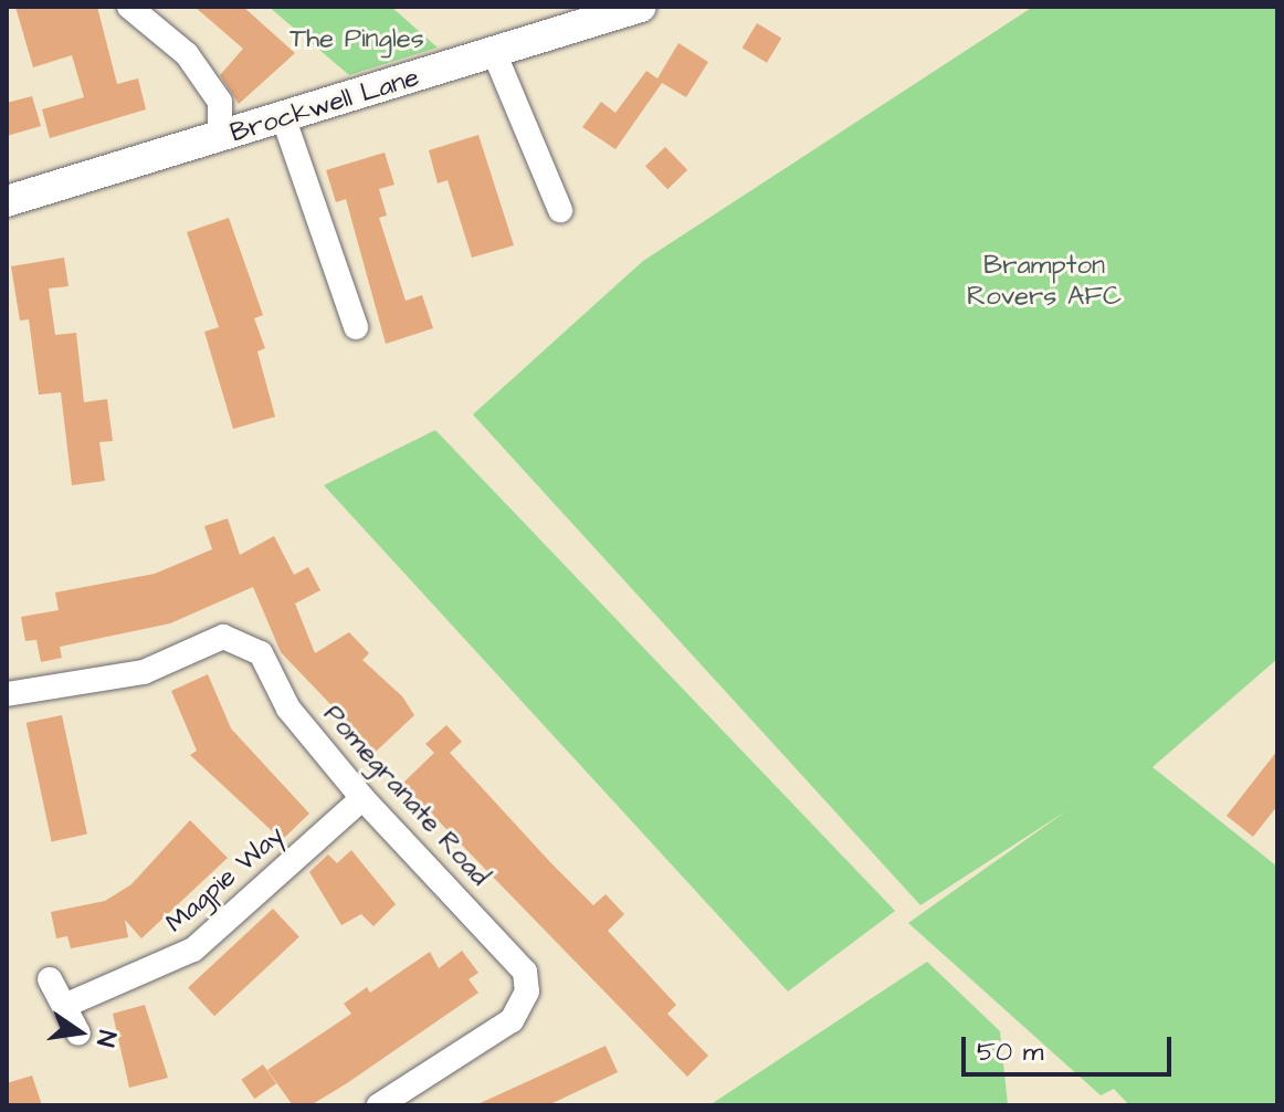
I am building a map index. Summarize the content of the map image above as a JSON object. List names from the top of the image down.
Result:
{
  "streets": {
    "street": ["Brockwell Lane", "Pomegranate Road", "Magpie Way"]
  },
  "crossings": [
    ["Pomegranate Road", "Magpie Way"]
  ],
  "parks": ["The Pingles", "Brampton Rovers AFC"],
  "scale_bar": "50 m",
  "north": "right"
}
